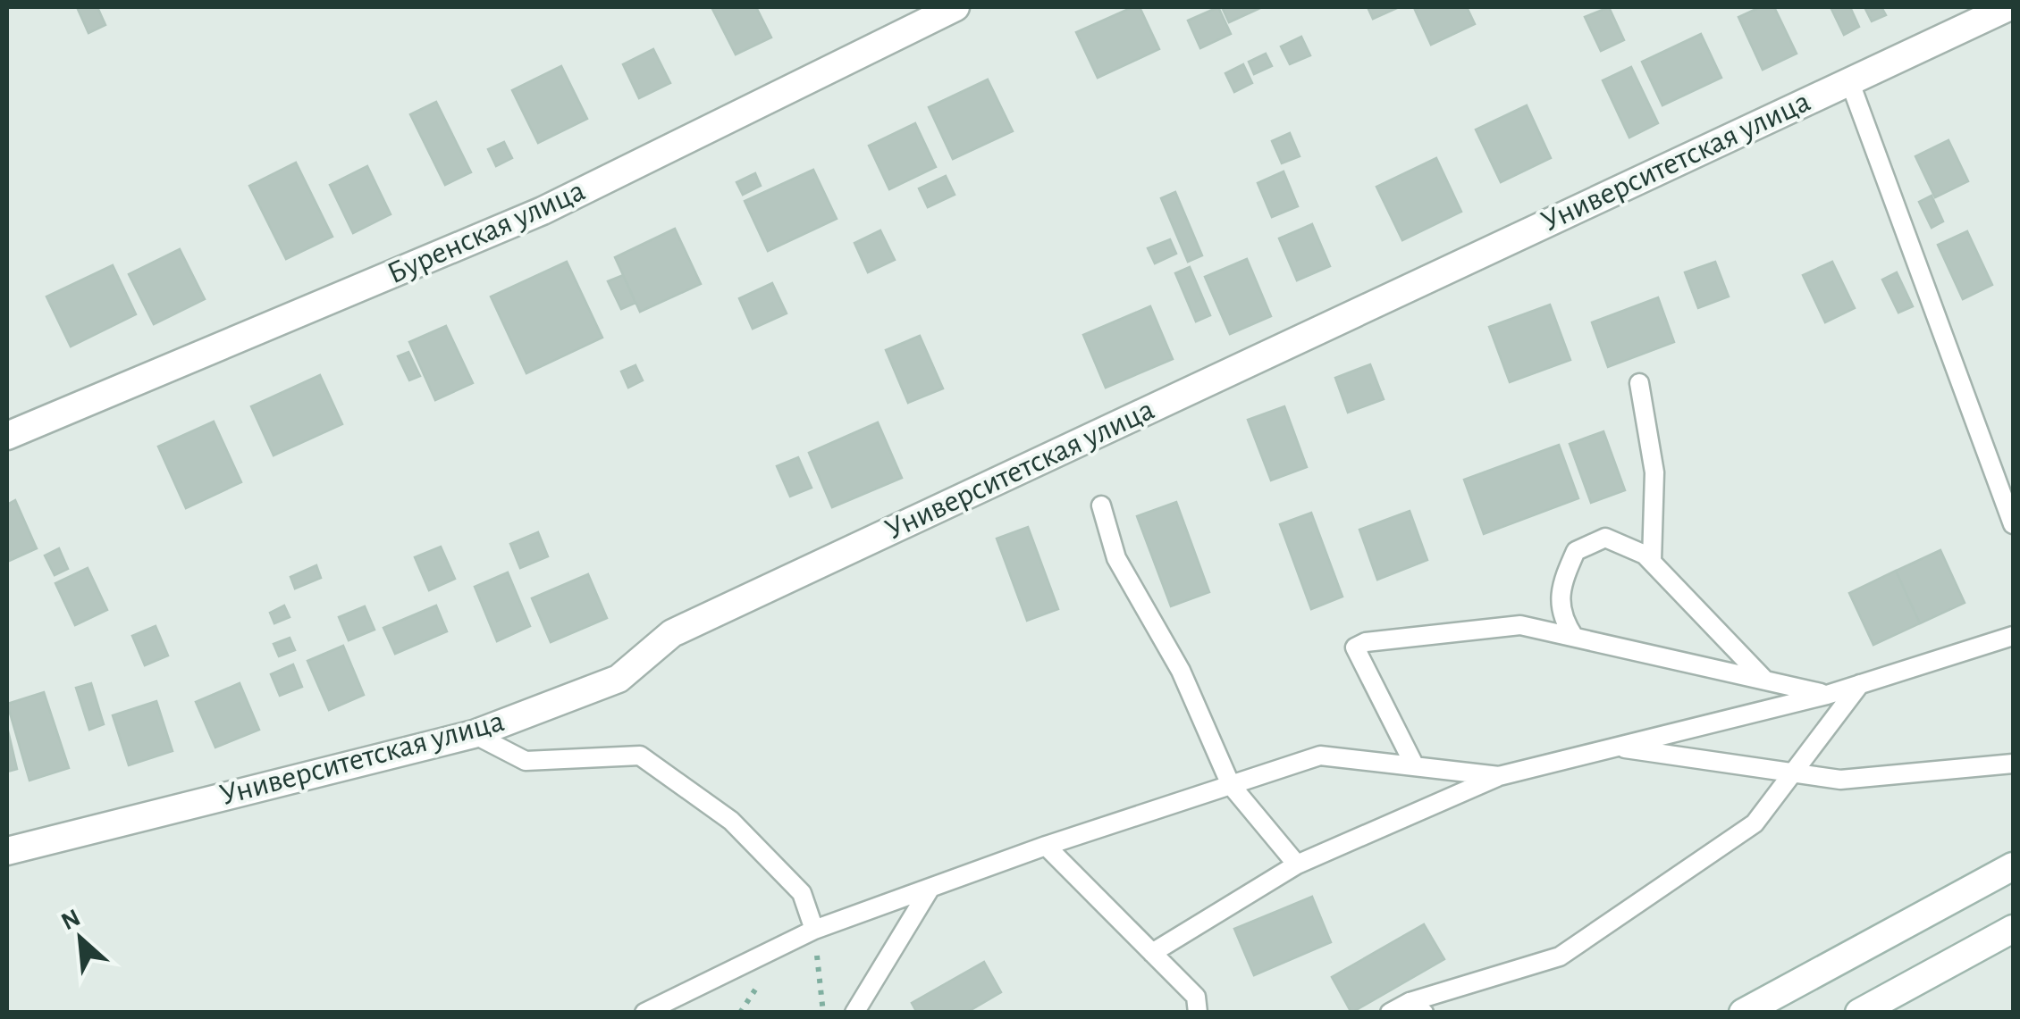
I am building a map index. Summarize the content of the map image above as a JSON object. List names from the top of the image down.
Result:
{
  "streets": {
    "street": ["Университетская улица", "Буренская улица"]
  },
  "north": "top left"
}
